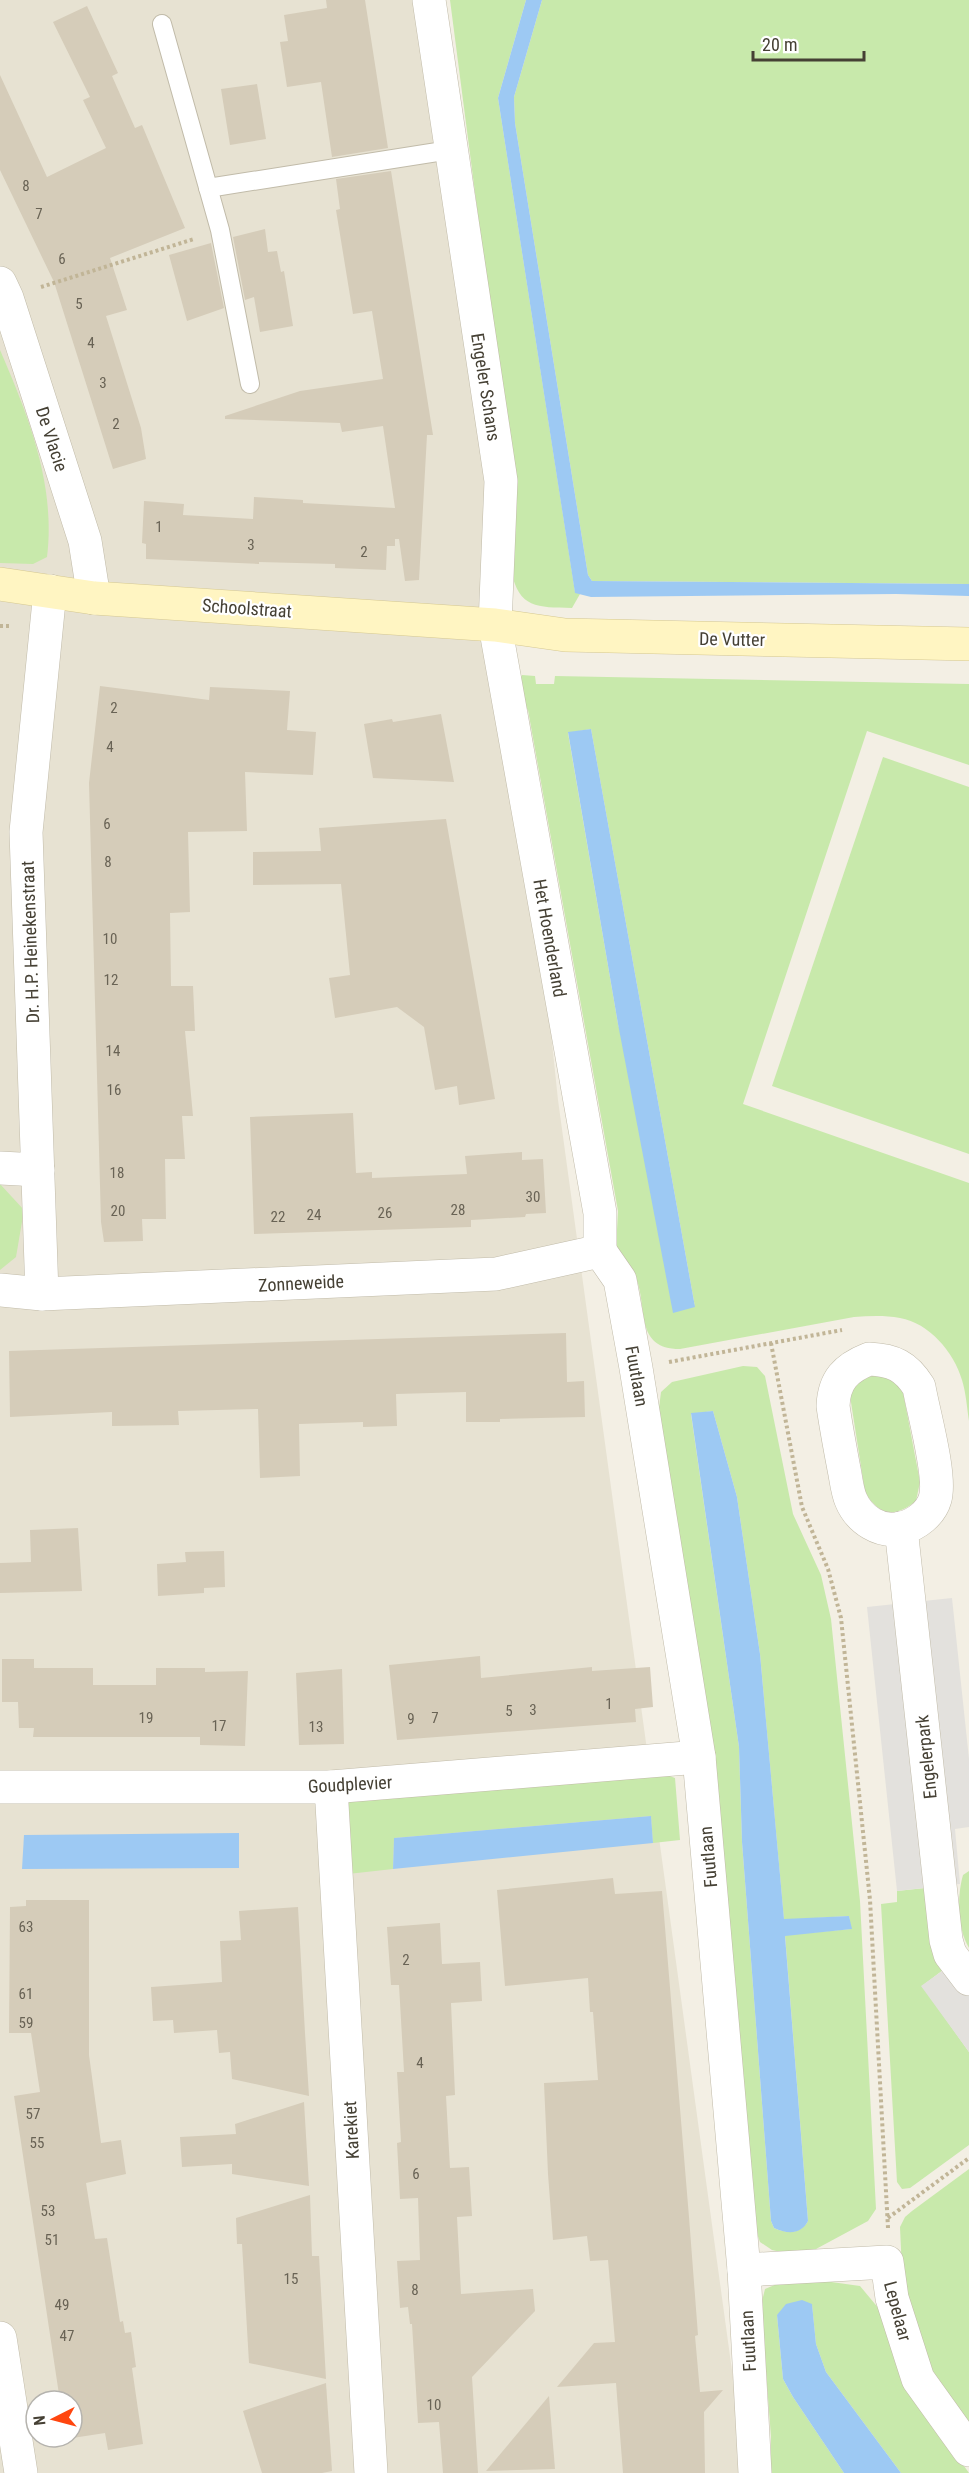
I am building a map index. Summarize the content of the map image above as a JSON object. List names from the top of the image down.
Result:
{
  "streets": {
    "street": [
      "Engeler Schans",
      "De Vlacie",
      "Schoolstraat",
      "De Vutter",
      "Het Hoenderland",
      "Dr. H.P. Heinekenstraat",
      "Zonneweide",
      "Fuutlaan",
      "Engelerpark",
      "Goudplevier",
      "Karekiet",
      "Lepelaar"
    ]
  },
  "crossings": [
    ["Engeler Schans", "Schoolstraat"],
    ["Engeler Schans", "De Vutter"],
    ["Engeler Schans", "Het Hoenderland"],
    ["De Vlacie", "Schoolstraat"],
    ["Schoolstraat", "De Vutter"],
    ["Schoolstraat", "Het Hoenderland"],
    ["Schoolstraat", "Dr. H.P. Heinekenstraat"],
    ["De Vutter", "Het Hoenderland"],
    ["Het Hoenderland", "Zonneweide"],
    ["Het Hoenderland", "Fuutlaan"],
    ["Dr. H.P. Heinekenstraat", "Zonneweide"],
    ["Zonneweide", "Fuutlaan"],
    ["Fuutlaan", "Goudplevier"],
    ["Fuutlaan", "Lepelaar"],
    ["Goudplevier", "Karekiet"]
  ],
  "house_numbers": [
    "8",
    "7",
    "6",
    "5",
    "4",
    "3",
    "2",
    "1",
    "3",
    "2",
    "2",
    "4",
    "6",
    "8",
    "10",
    "12",
    "14",
    "16",
    "18",
    "30",
    "28",
    "20",
    "26",
    "24",
    "22",
    "1",
    "3",
    "5",
    "19",
    "7",
    "9",
    "17",
    "13",
    "63",
    "2",
    "61",
    "59",
    "4",
    "57",
    "55",
    "6",
    "53",
    "51",
    "15",
    "8",
    "49",
    "47",
    "10"
  ],
  "scale_bar": "20 m",
  "north": "left"
}
